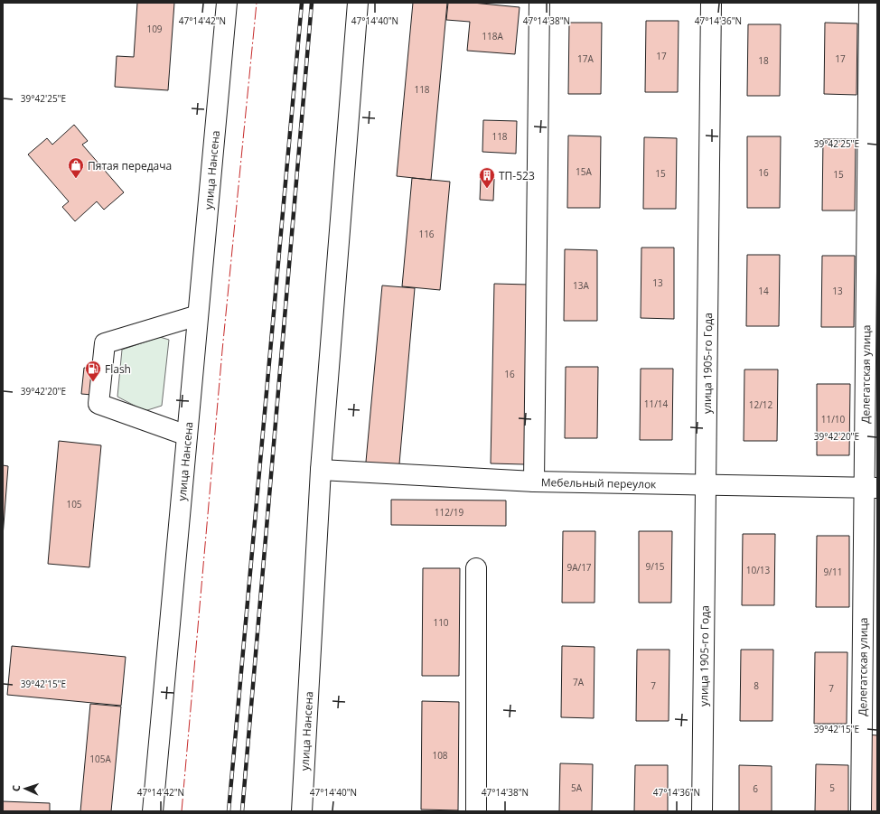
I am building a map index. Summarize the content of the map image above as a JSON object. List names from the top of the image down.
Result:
{
  "streets": {
    "street": [
      "улица Нансена",
      "улица 1905-го Года",
      "Делегатская улица",
      "Мебельный переулок"
    ]
  },
  "crossings": [
    ["улица Нансена", "Мебельный переулок"],
    ["улица 1905-го Года", "Мебельный переулок"],
    ["Делегатская улица", "Мебельный переулок"]
  ],
  "places": {
    "shop": ["Пятая передача"],
    "building": ["ТП-523"],
    "fuel station": ["Flash"]
  },
  "house_numbers": [
    "109",
    "118А",
    "17",
    "17А",
    "17",
    "18",
    "118",
    "118",
    "15А",
    "16",
    "15",
    "15",
    "116",
    "13",
    "13А",
    "14",
    "13",
    "16",
    "11/14",
    "12/12",
    "11/10",
    "105",
    "112/19",
    "9/15",
    "9А/17",
    "10/13",
    "9/11",
    "110",
    "7А",
    "7",
    "8",
    "7",
    "108",
    "105А",
    "5А",
    "5",
    "6"
  ],
  "north": "left",
  "coordinates": [
    "47°14'42\"N",
    "47°14'40\"N",
    "47°14'38\"N",
    "47°14'36\"N",
    "39°42'25\"E",
    "39°42'20\"E",
    "39°42'15\"E"
  ]
}
